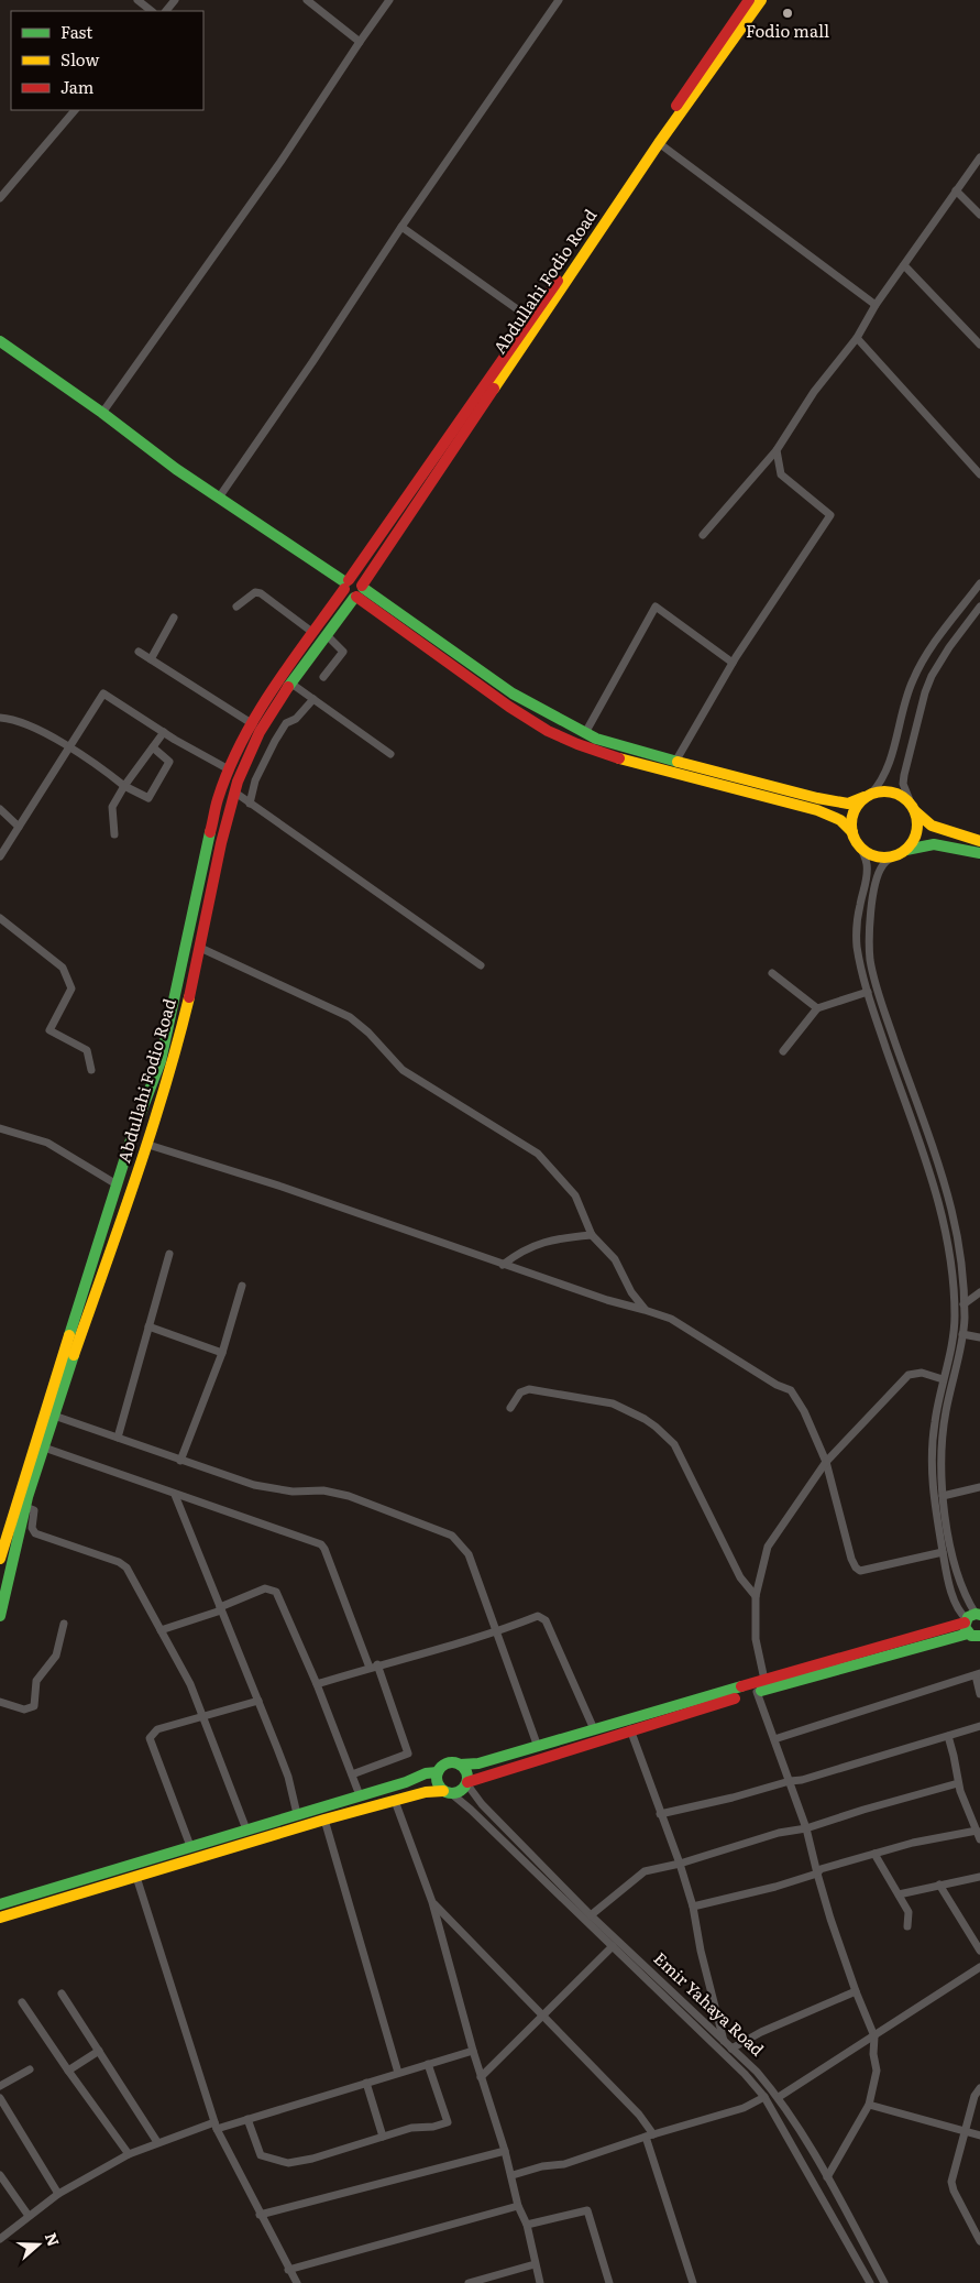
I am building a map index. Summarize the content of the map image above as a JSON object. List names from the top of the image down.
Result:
{
  "streets": {
    "main road": ["Abdullahi Fodio Road"],
    "street": ["Emir Yahaya Road"]
  },
  "places": ["Fodio mall"],
  "legend": ["Fast", "Slow", "Jam"],
  "north": "right"
}
